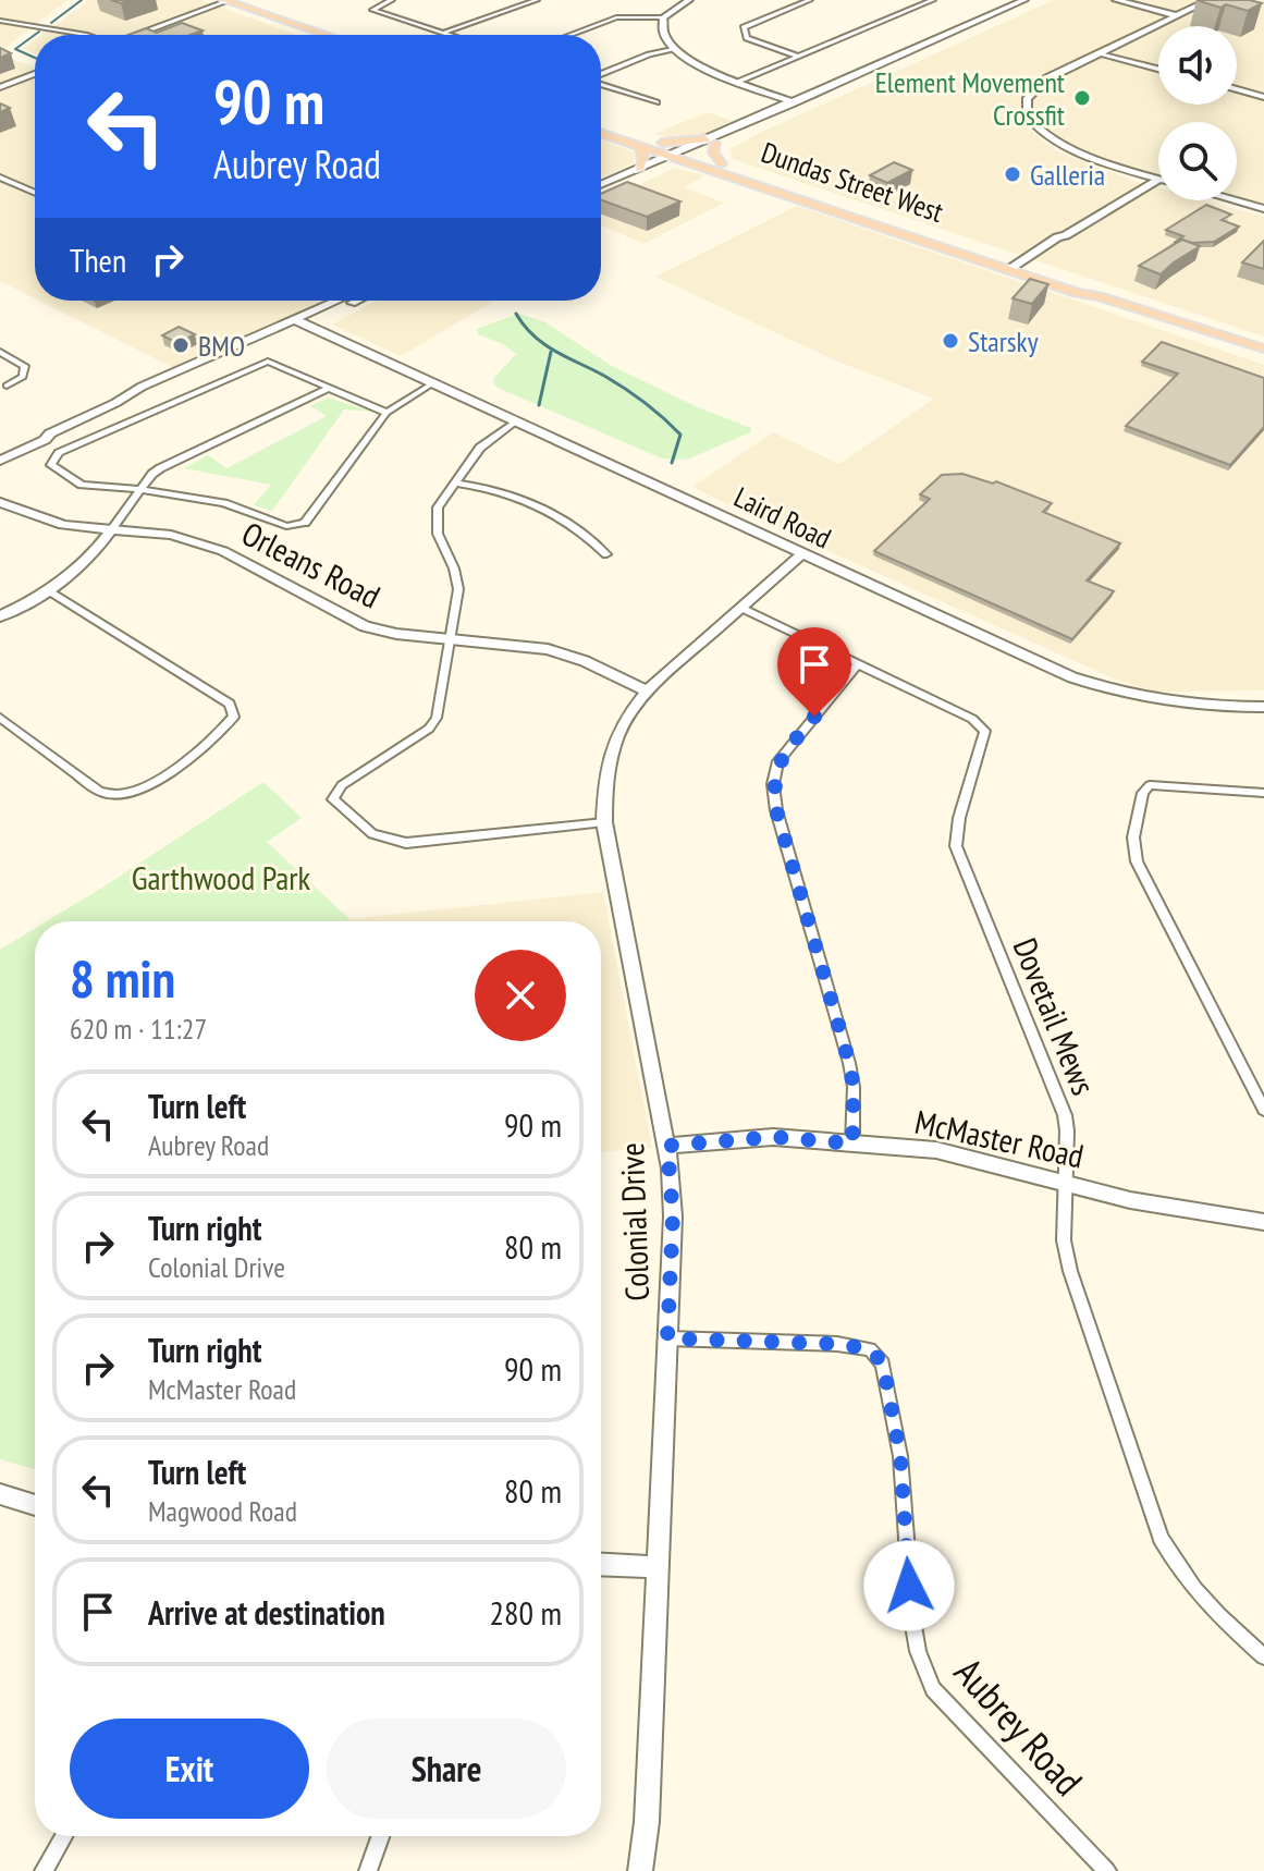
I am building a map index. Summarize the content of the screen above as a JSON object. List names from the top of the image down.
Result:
{
  "streets": {
    "main road": ["Dundas Street West"],
    "street": [
      "Laird Road",
      "Orleans Road",
      "Dovetail Mews",
      "McMaster Road",
      "Colonial Drive",
      "Aubrey Road"
    ]
  },
  "crossings": [
    ["Laird Road", "Colonial Drive"],
    ["Orleans Road", "Colonial Drive"],
    ["Dovetail Mews", "McMaster Road"],
    ["Dovetail Mews", "Colonial Drive"],
    ["McMaster Road", "Colonial Drive"],
    ["Colonial Drive", "Aubrey Road"]
  ],
  "parks": ["Garthwood Park"],
  "places": [
    "Element Movement Crossfit",
    "Galleria",
    "Starsky",
    "BMO"
  ],
  "page": {
    "turn": ["90 m", "Aubrey Road"],
    "then": "Then",
    "heading": ["8 min", "620 m · 11:27"],
    "list": [
      {
        "name": "Turn left",
        "note": "Aubrey Road",
        "value": "90 m"
      },
      {
        "name": "Turn right",
        "note": "Colonial Drive",
        "value": "80 m"
      },
      {
        "name": "Turn right",
        "note": "McMaster Road",
        "value": "90 m"
      },
      {
        "name": "Turn left",
        "note": "Magwood Road",
        "value": "80 m"
      },
      {
        "name": "Arrive at destination",
        "value": "280 m"
      }
    ],
    "buttons": ["Exit", "Share"]
  }
}
